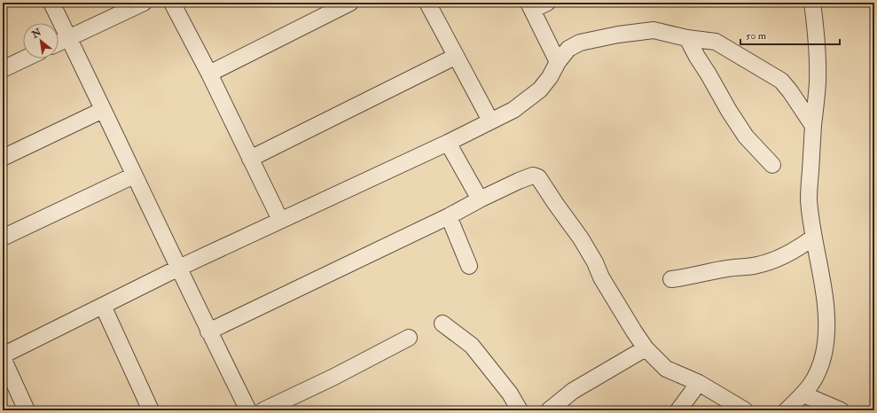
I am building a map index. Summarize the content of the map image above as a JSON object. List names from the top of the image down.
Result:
{
  "scale_bar": "50 m",
  "north": "top left"
}
